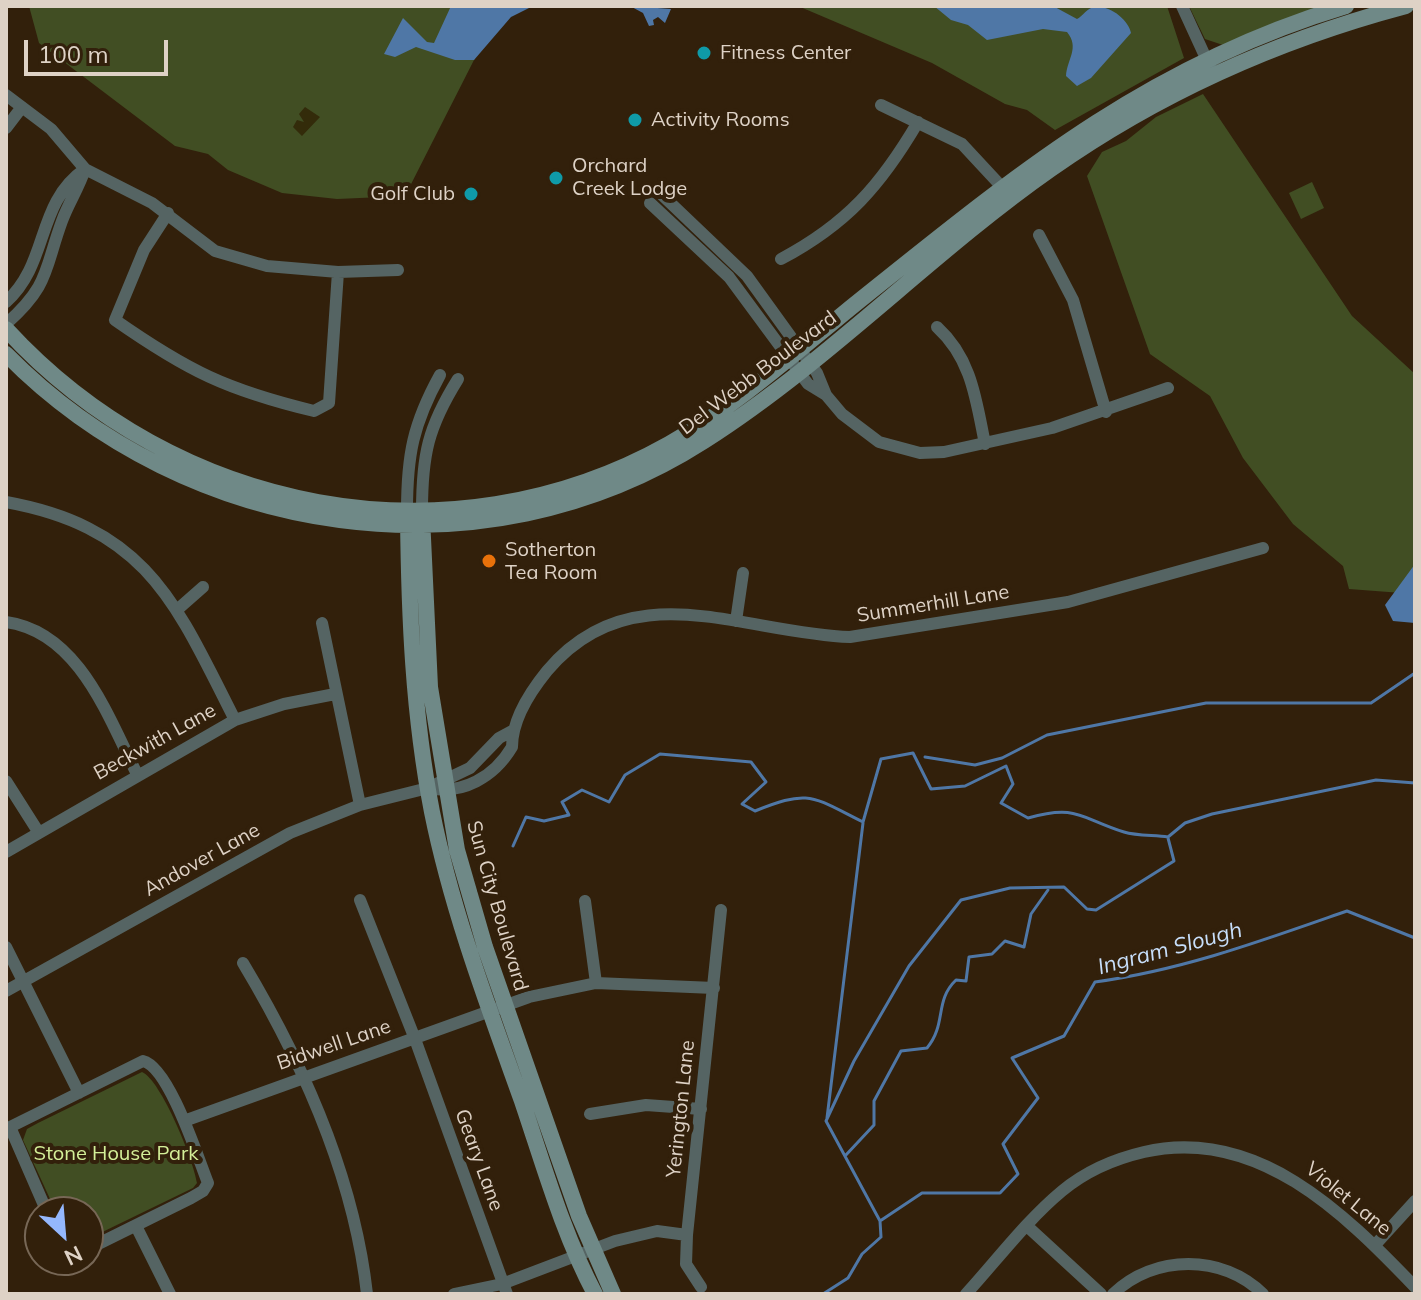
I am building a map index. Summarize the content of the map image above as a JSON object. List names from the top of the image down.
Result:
{
  "streets": {
    "street": [
      "Del Webb Boulevard",
      "Summerhill Lane",
      "Beckwith Lane",
      "Andover Lane",
      "Sun City Boulevard",
      "Bidwell Lane",
      "Yerington Lane",
      "Geary Lane",
      "Violet Lane"
    ]
  },
  "crossings": [
    ["Del Webb Boulevard", "Sun City Boulevard"],
    ["Summerhill Lane", "Andover Lane"],
    ["Summerhill Lane", "Sun City Boulevard"],
    ["Andover Lane", "Sun City Boulevard"],
    ["Sun City Boulevard", "Bidwell Lane"],
    ["Bidwell Lane", "Yerington Lane"],
    ["Bidwell Lane", "Geary Lane"]
  ],
  "water": ["Ingram Slough"],
  "parks": ["Stone House Park"],
  "places": [
    "Fitness Center",
    "Activity Rooms",
    "Orchard Creek Lodge",
    "Golf Club",
    "Sotherton Tea Room"
  ],
  "scale_bar": "100 m",
  "north": "bottom right"
}
